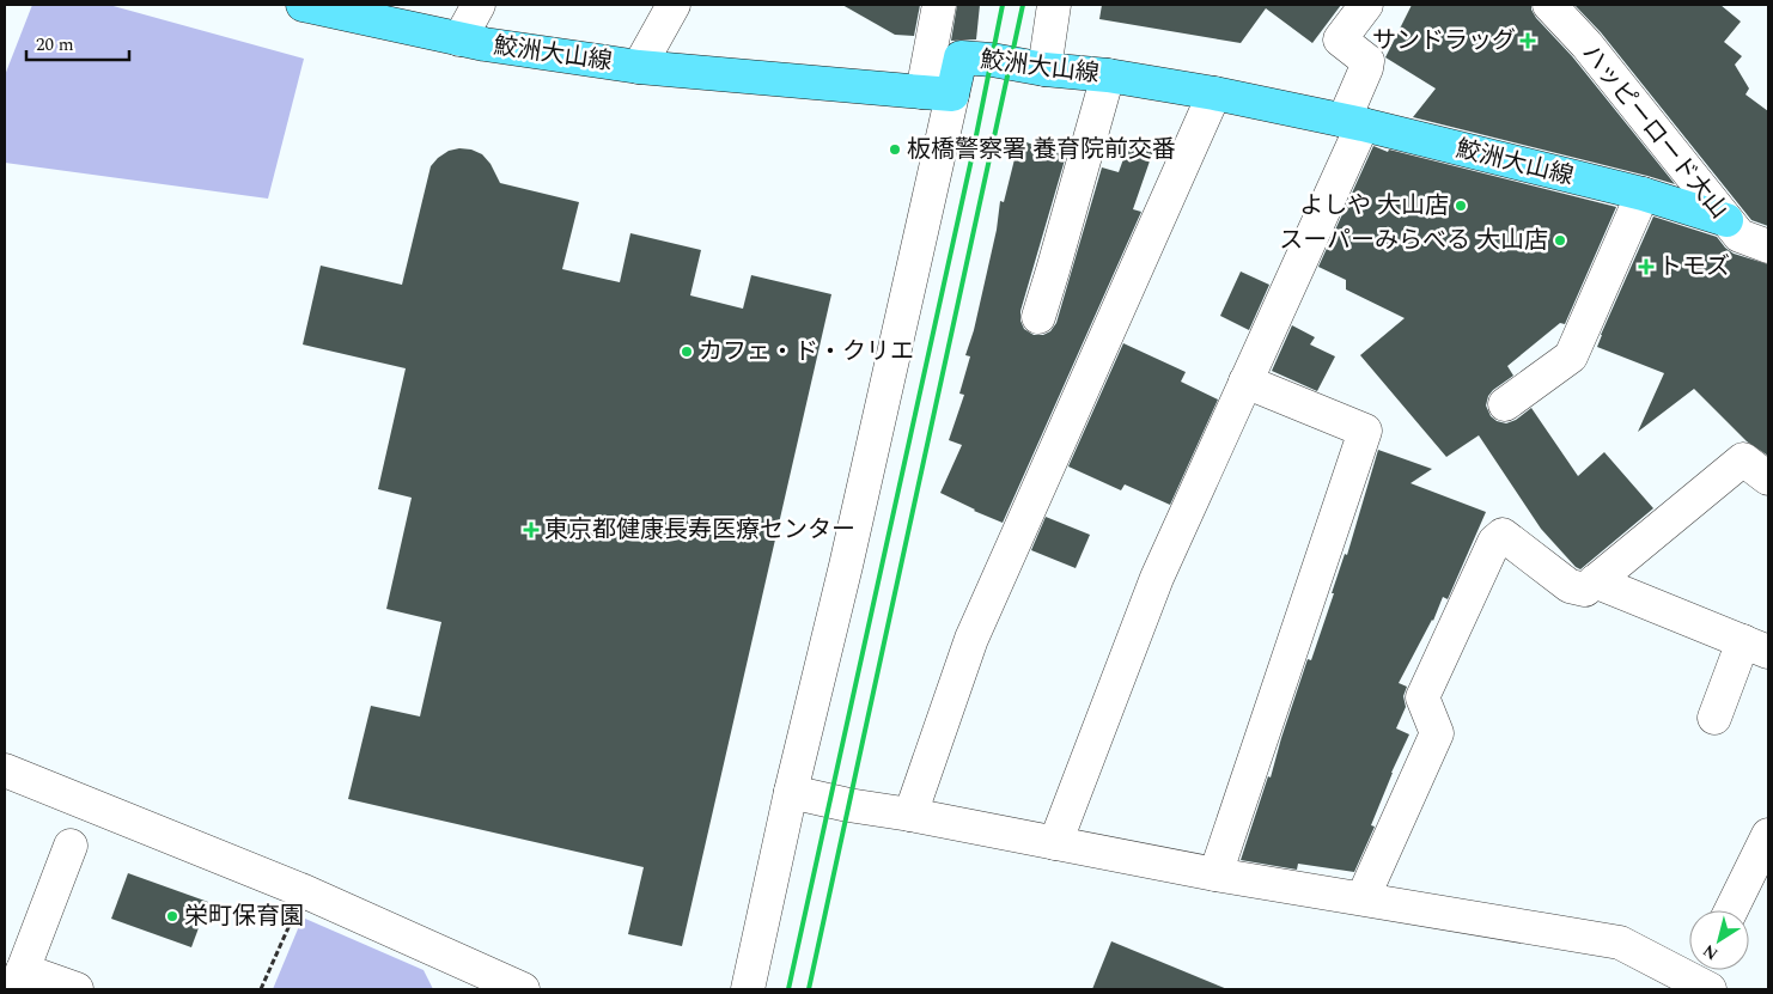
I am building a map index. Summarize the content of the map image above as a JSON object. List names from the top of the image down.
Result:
{
  "streets": {
    "main road": ["鮫洲大山線"],
    "street": ["ハッピーロード大山"]
  },
  "crossings": [
    ["鮫洲大山線", "ハッピーロード大山"]
  ],
  "places": {
    "health": ["サンドラッグ", "トモズ", "東京都健康長寿医療センター"],
    "other": [
      "板橋警察署 養育院前交番",
      "よしや 大山店",
      "スーパーみらべる 大山店",
      "カフェ・ド・クリエ",
      "栄町保育園"
    ]
  },
  "scale_bar": "20 m",
  "north": "bottom left"
}
